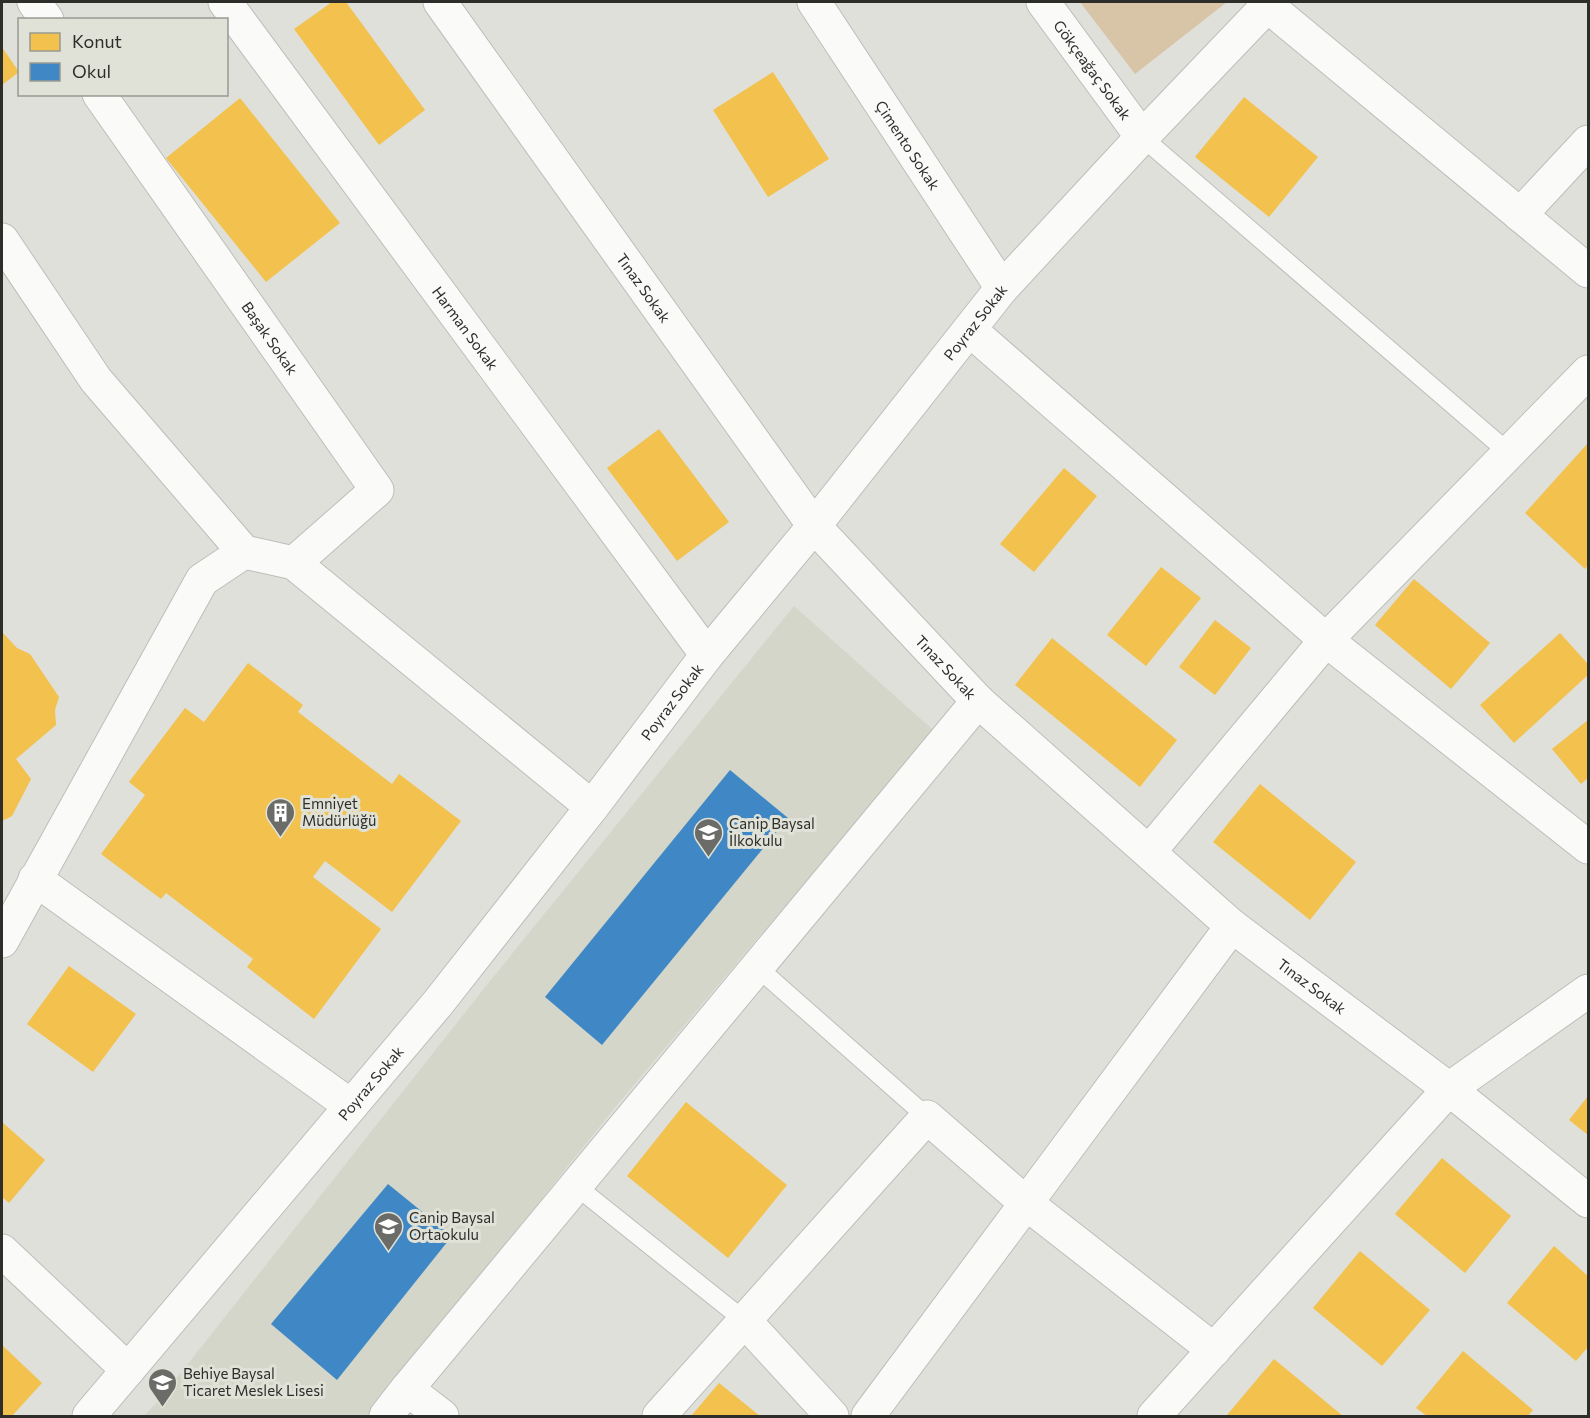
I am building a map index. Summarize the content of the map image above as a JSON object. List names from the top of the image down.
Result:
{
  "streets": {
    "street": [
      "Gökçeağaç Sokak",
      "Çimento Sokak",
      "Tınaz Sokak",
      "Poyraz Sokak",
      "Harman Sokak",
      "Başak Sokak"
    ]
  },
  "crossings": [
    ["Gökçeağaç Sokak", "Poyraz Sokak"],
    ["Çimento Sokak", "Poyraz Sokak"],
    ["Tınaz Sokak", "Poyraz Sokak"],
    ["Poyraz Sokak", "Harman Sokak"]
  ],
  "places": {
    "building": ["Emniyet Müdürlüğü"],
    "school or university": ["Canip Baysal İlkokulu", "Canip Baysal Ortaokulu", "Behiye Baysal Ticaret Meslek Lisesi"]
  },
  "legend": ["Konut", "Okul"]
}
